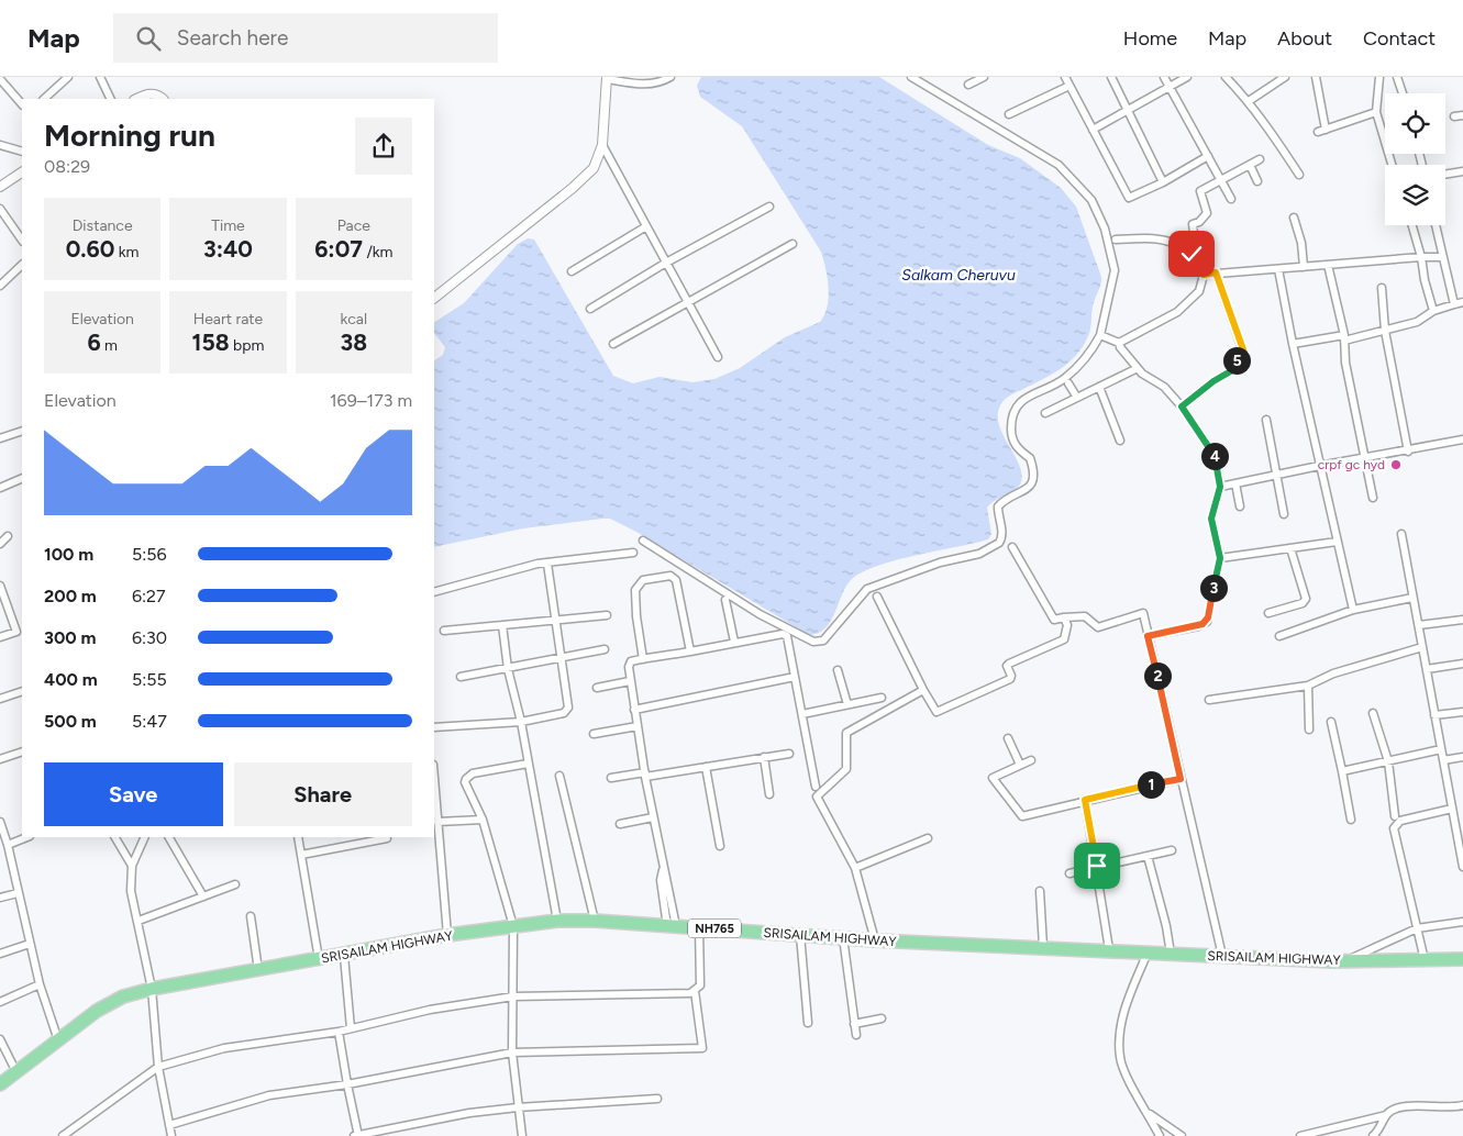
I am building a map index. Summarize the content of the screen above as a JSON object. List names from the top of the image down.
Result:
{
  "streets": {
    "highway": ["NH765", "SRISAILAM HIGHWAY"]
  },
  "water": ["Salkam Cheruvu"],
  "places": ["crpf gc hyd"],
  "page": {
    "header": "Map",
    "search": "Search here",
    "nav": [
      "Home",
      "Map",
      "About",
      "Contact"
    ],
    "heading": ["Morning run", "08:29"],
    "stats": [
      ["Distance", "0.60 km"],
      ["Time", "3:40"],
      ["Pace", "6:07 /km"],
      ["Elevation", "6 m"],
      ["Heart rate", "158 bpm"],
      ["kcal", "38"]
    ],
    "pins": [
      "5",
      "4",
      "3",
      "2",
      "1"
    ],
    "chart": ["Elevation", "169–173 m"],
    "list": [
      {
        "name": "100 m",
        "note": "5:56"
      },
      {
        "name": "200 m",
        "note": "6:27"
      },
      {
        "name": "300 m",
        "note": "6:30"
      },
      {
        "name": "400 m",
        "note": "5:55"
      },
      {
        "name": "500 m",
        "note": "5:47"
      }
    ],
    "buttons": ["Save", "Share"]
  }
}
